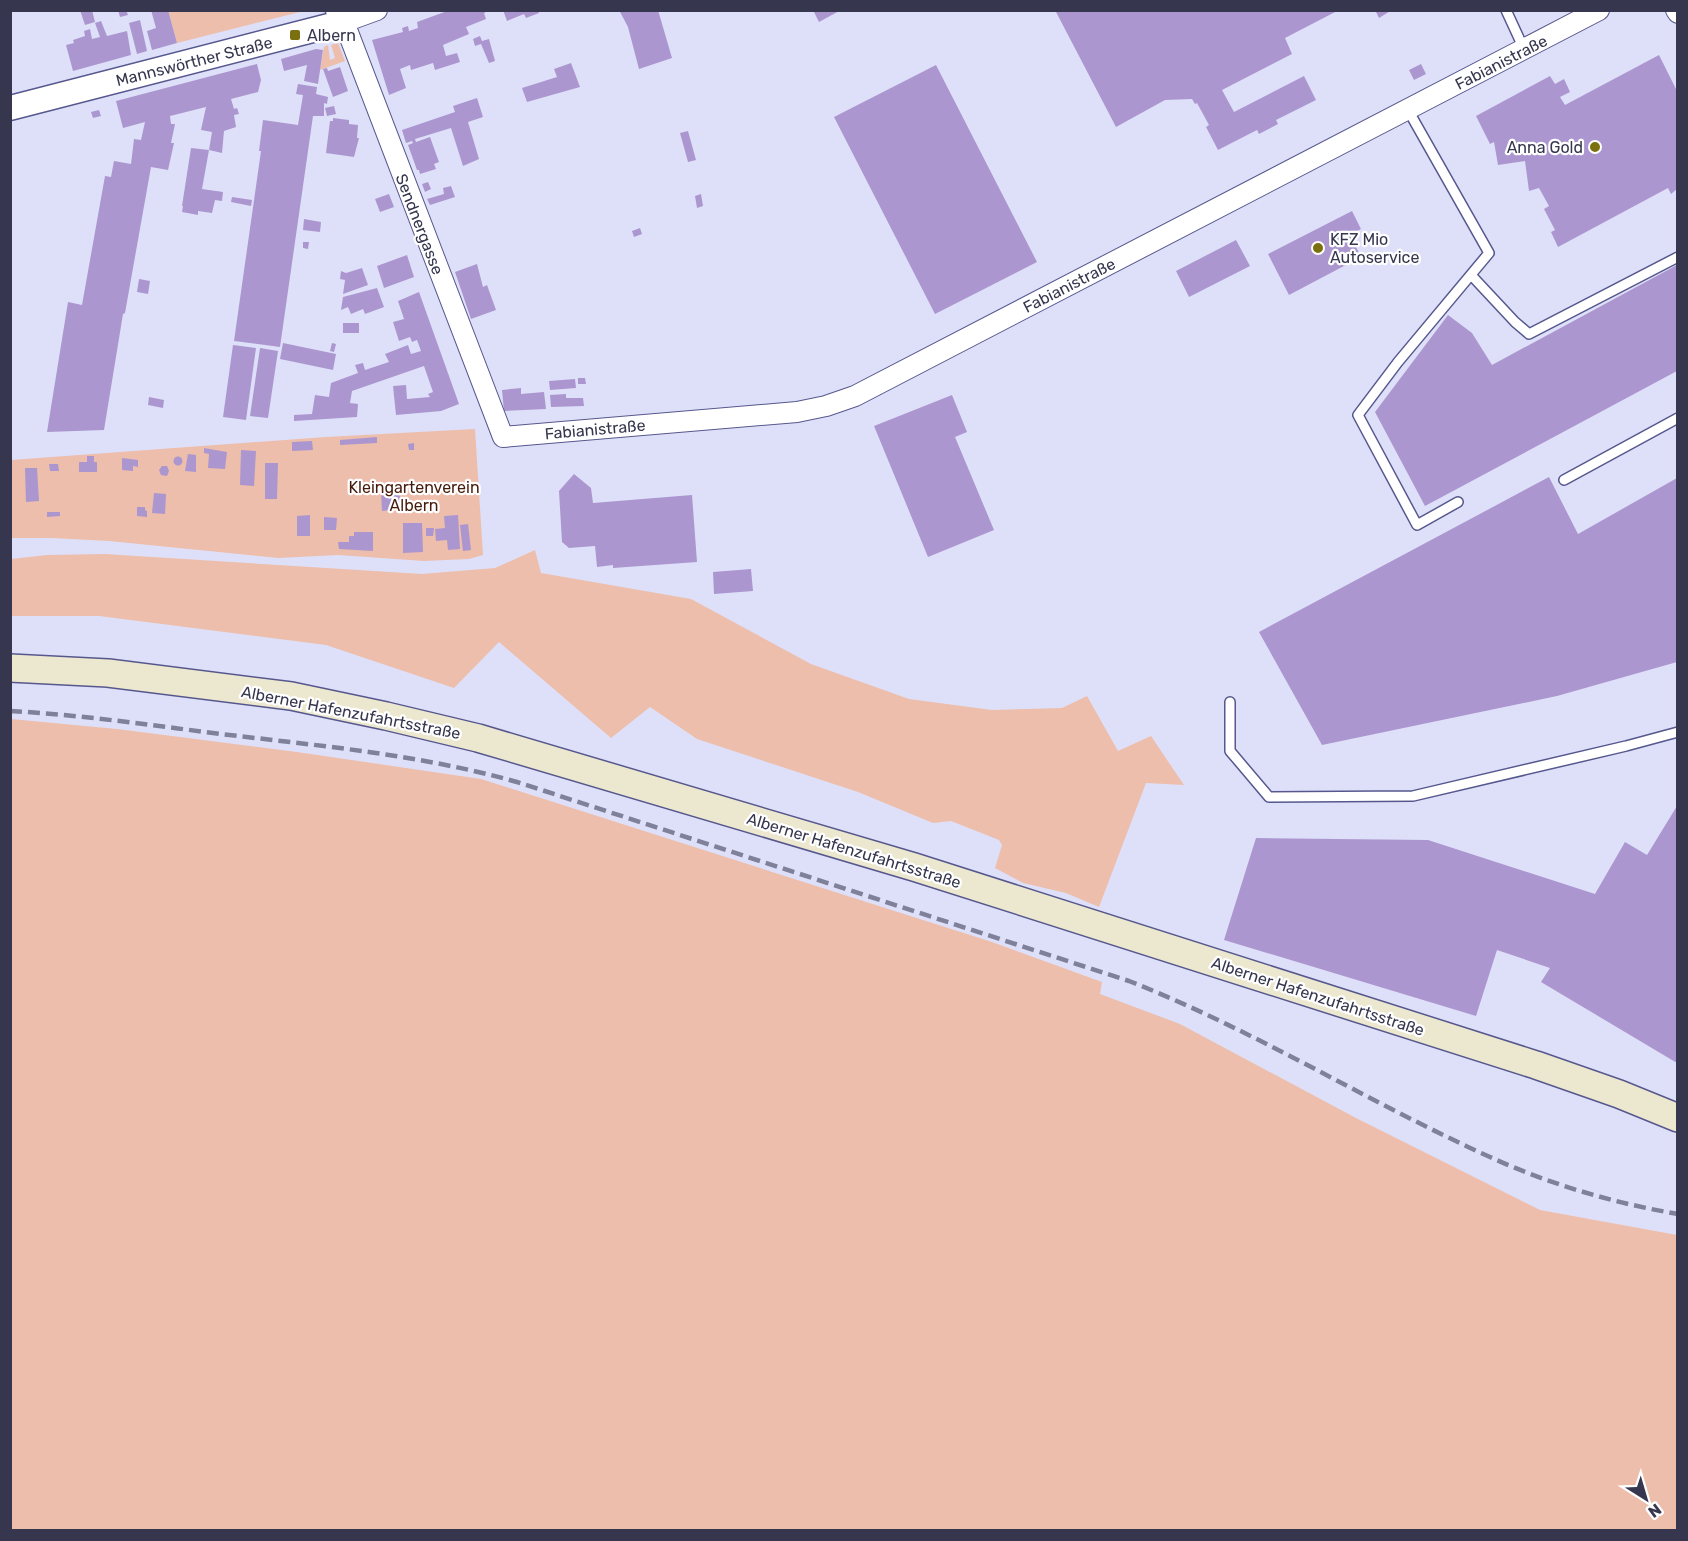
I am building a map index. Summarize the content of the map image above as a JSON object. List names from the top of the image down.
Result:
{
  "streets": {
    "main road": ["Alberner Hafenzufahrtsstraße"],
    "street": ["Mannswörther Straße", "Fabianistraße", "Sendnergasse"]
  },
  "crossings": [
    ["Mannswörther Straße", "Sendnergasse"],
    ["Fabianistraße", "Sendnergasse"]
  ],
  "parks": ["Kleingartenverein Albern"],
  "places": {
    "transit": ["Albern"],
    "other": ["Anna Gold", "KFZ Mio Autoservice"]
  },
  "north": "bottom right"
}
